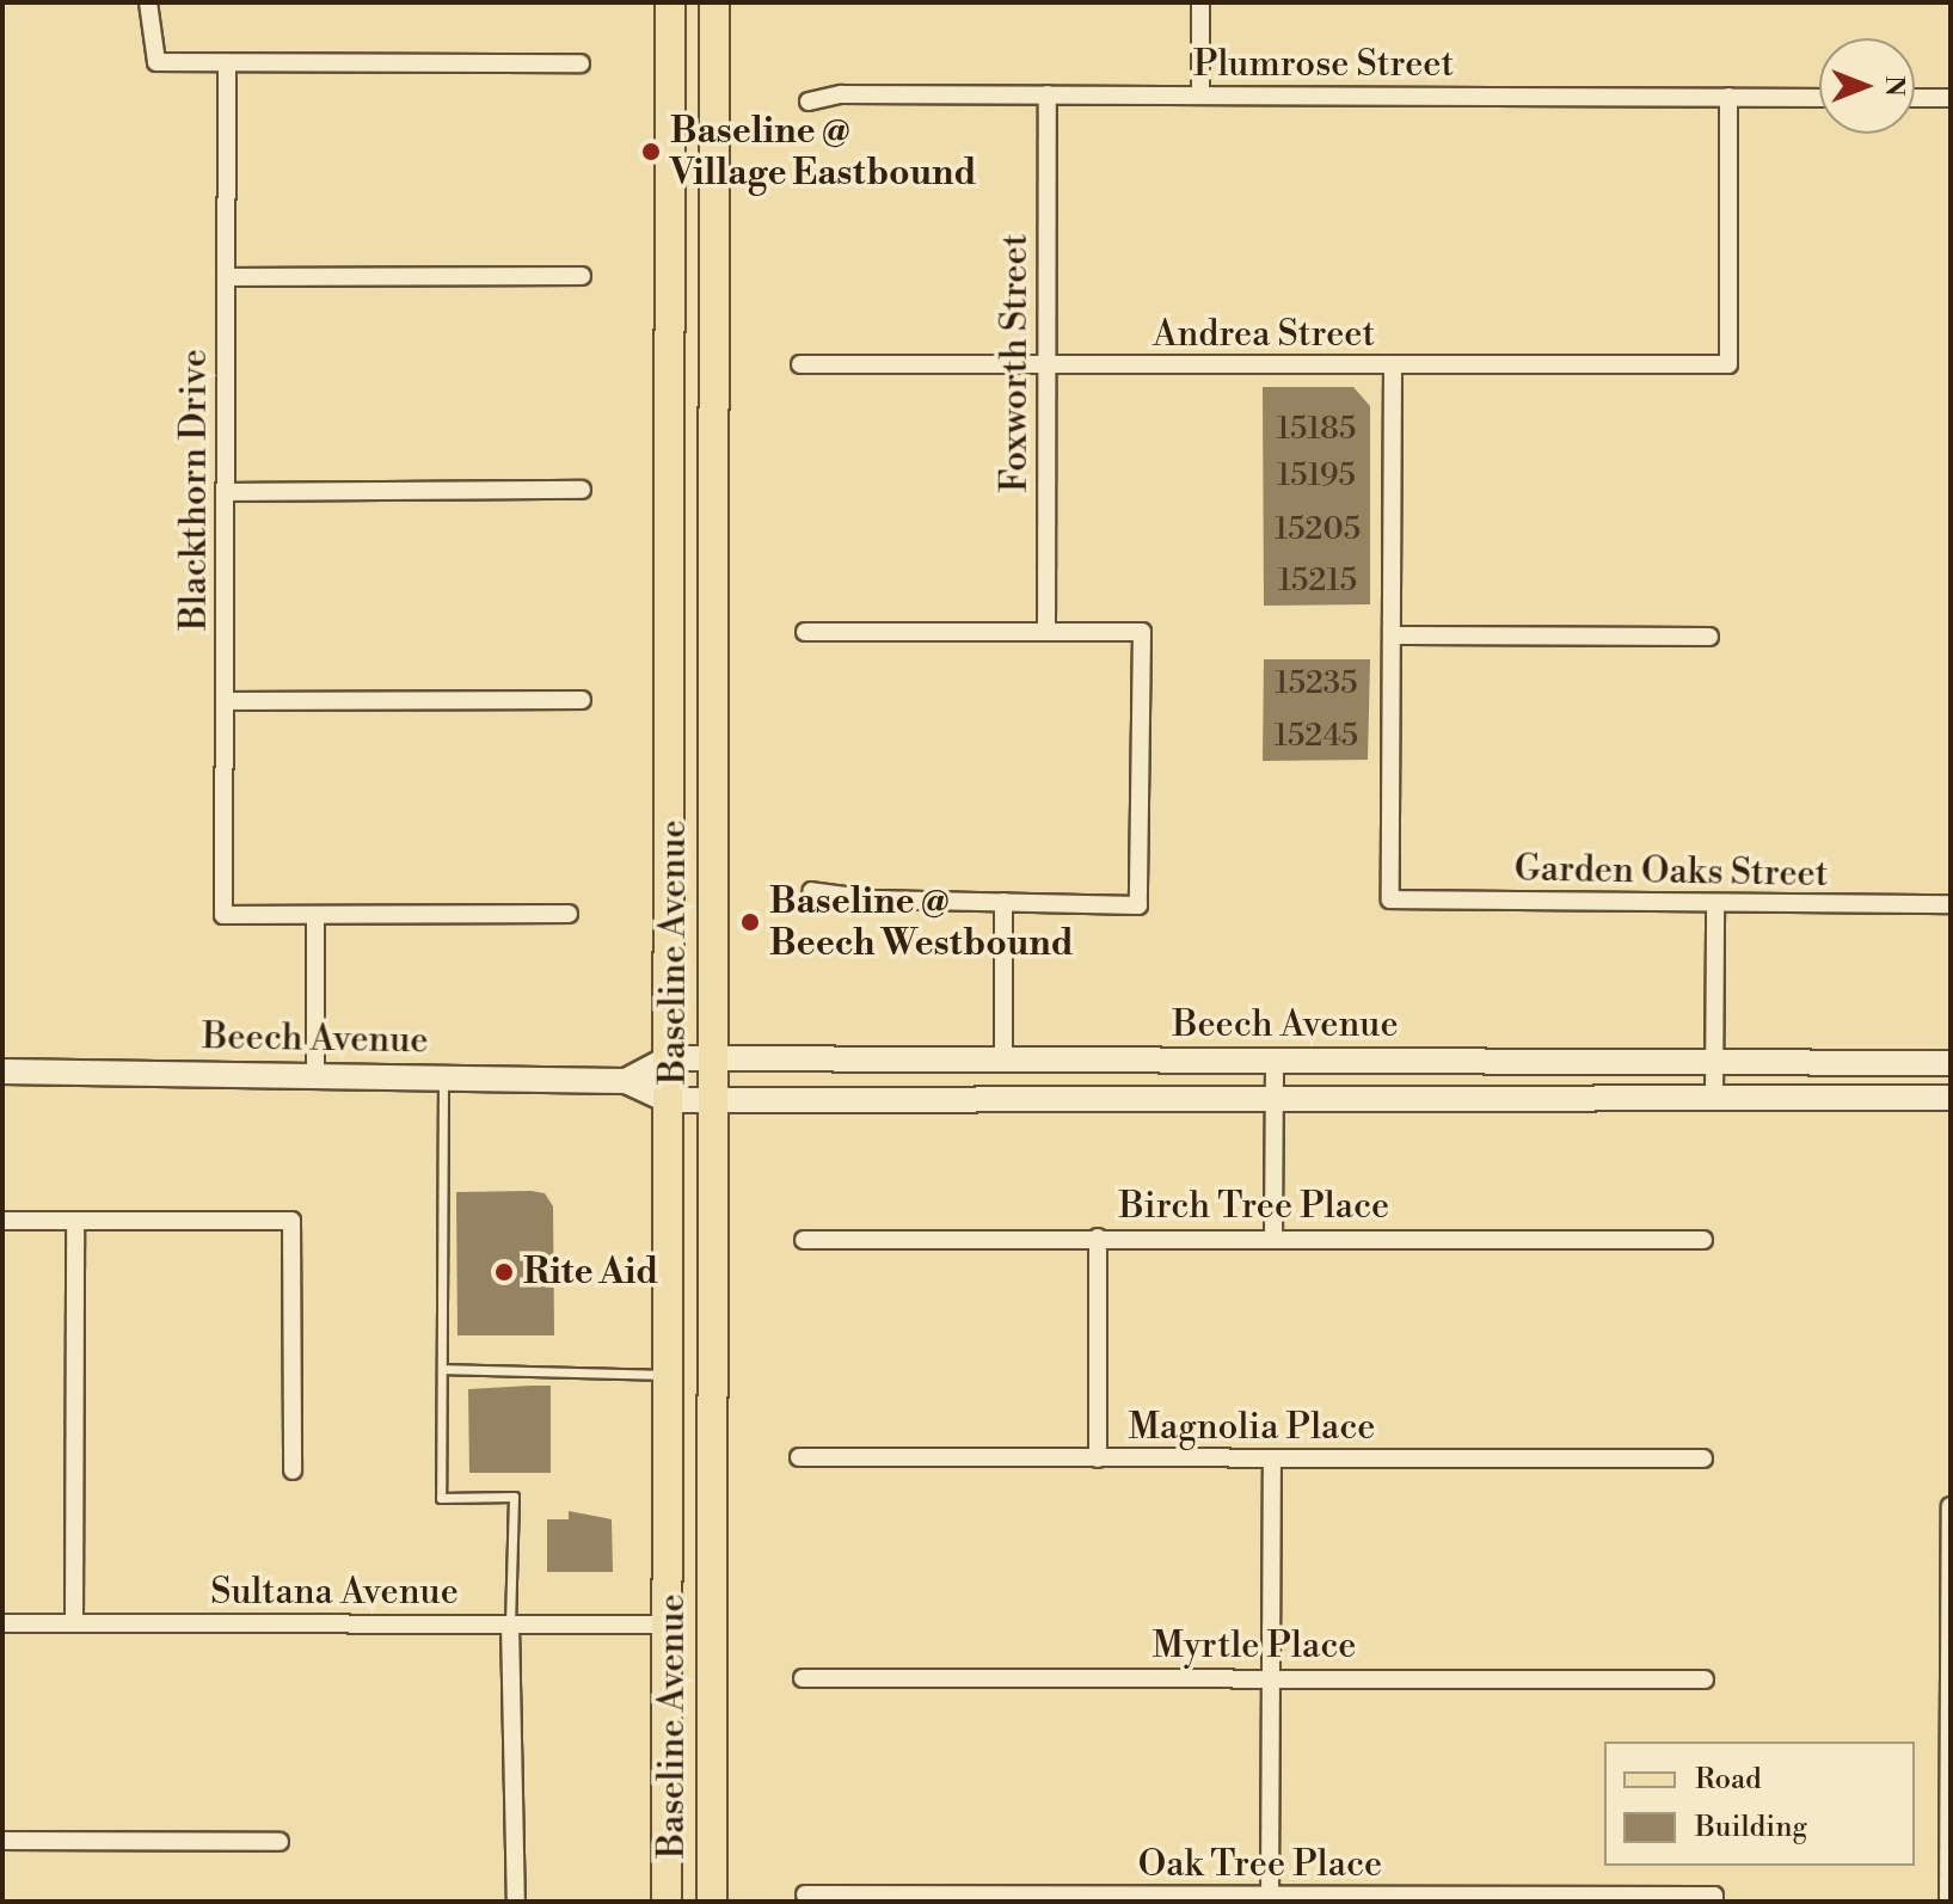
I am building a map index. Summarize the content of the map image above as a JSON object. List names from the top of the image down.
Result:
{
  "streets": {
    "main road": ["Baseline Avenue", "Beech Avenue"],
    "street": [
      "Plumrose Street",
      "Andrea Street",
      "Foxworth Street",
      "Blackthorn Drive",
      "Garden Oaks Street",
      "Birch Tree Place",
      "Magnolia Place",
      "Sultana Avenue",
      "Myrtle Place",
      "Oak Tree Place"
    ]
  },
  "crossings": [
    ["Plumrose Street", "Andrea Street"],
    ["Plumrose Street", "Foxworth Street"],
    ["Andrea Street", "Foxworth Street"],
    ["Baseline Avenue", "Beech Avenue"],
    ["Baseline Avenue", "Sultana Avenue"]
  ],
  "places": ["Baseline @ Village Eastbound", "Baseline @ Beech Westbound", "Rite Aid"],
  "house_numbers": [
    "15185",
    "15195",
    "15205",
    "15215",
    "15235",
    "15245"
  ],
  "legend": ["Road", "Building"],
  "north": "right"
}
